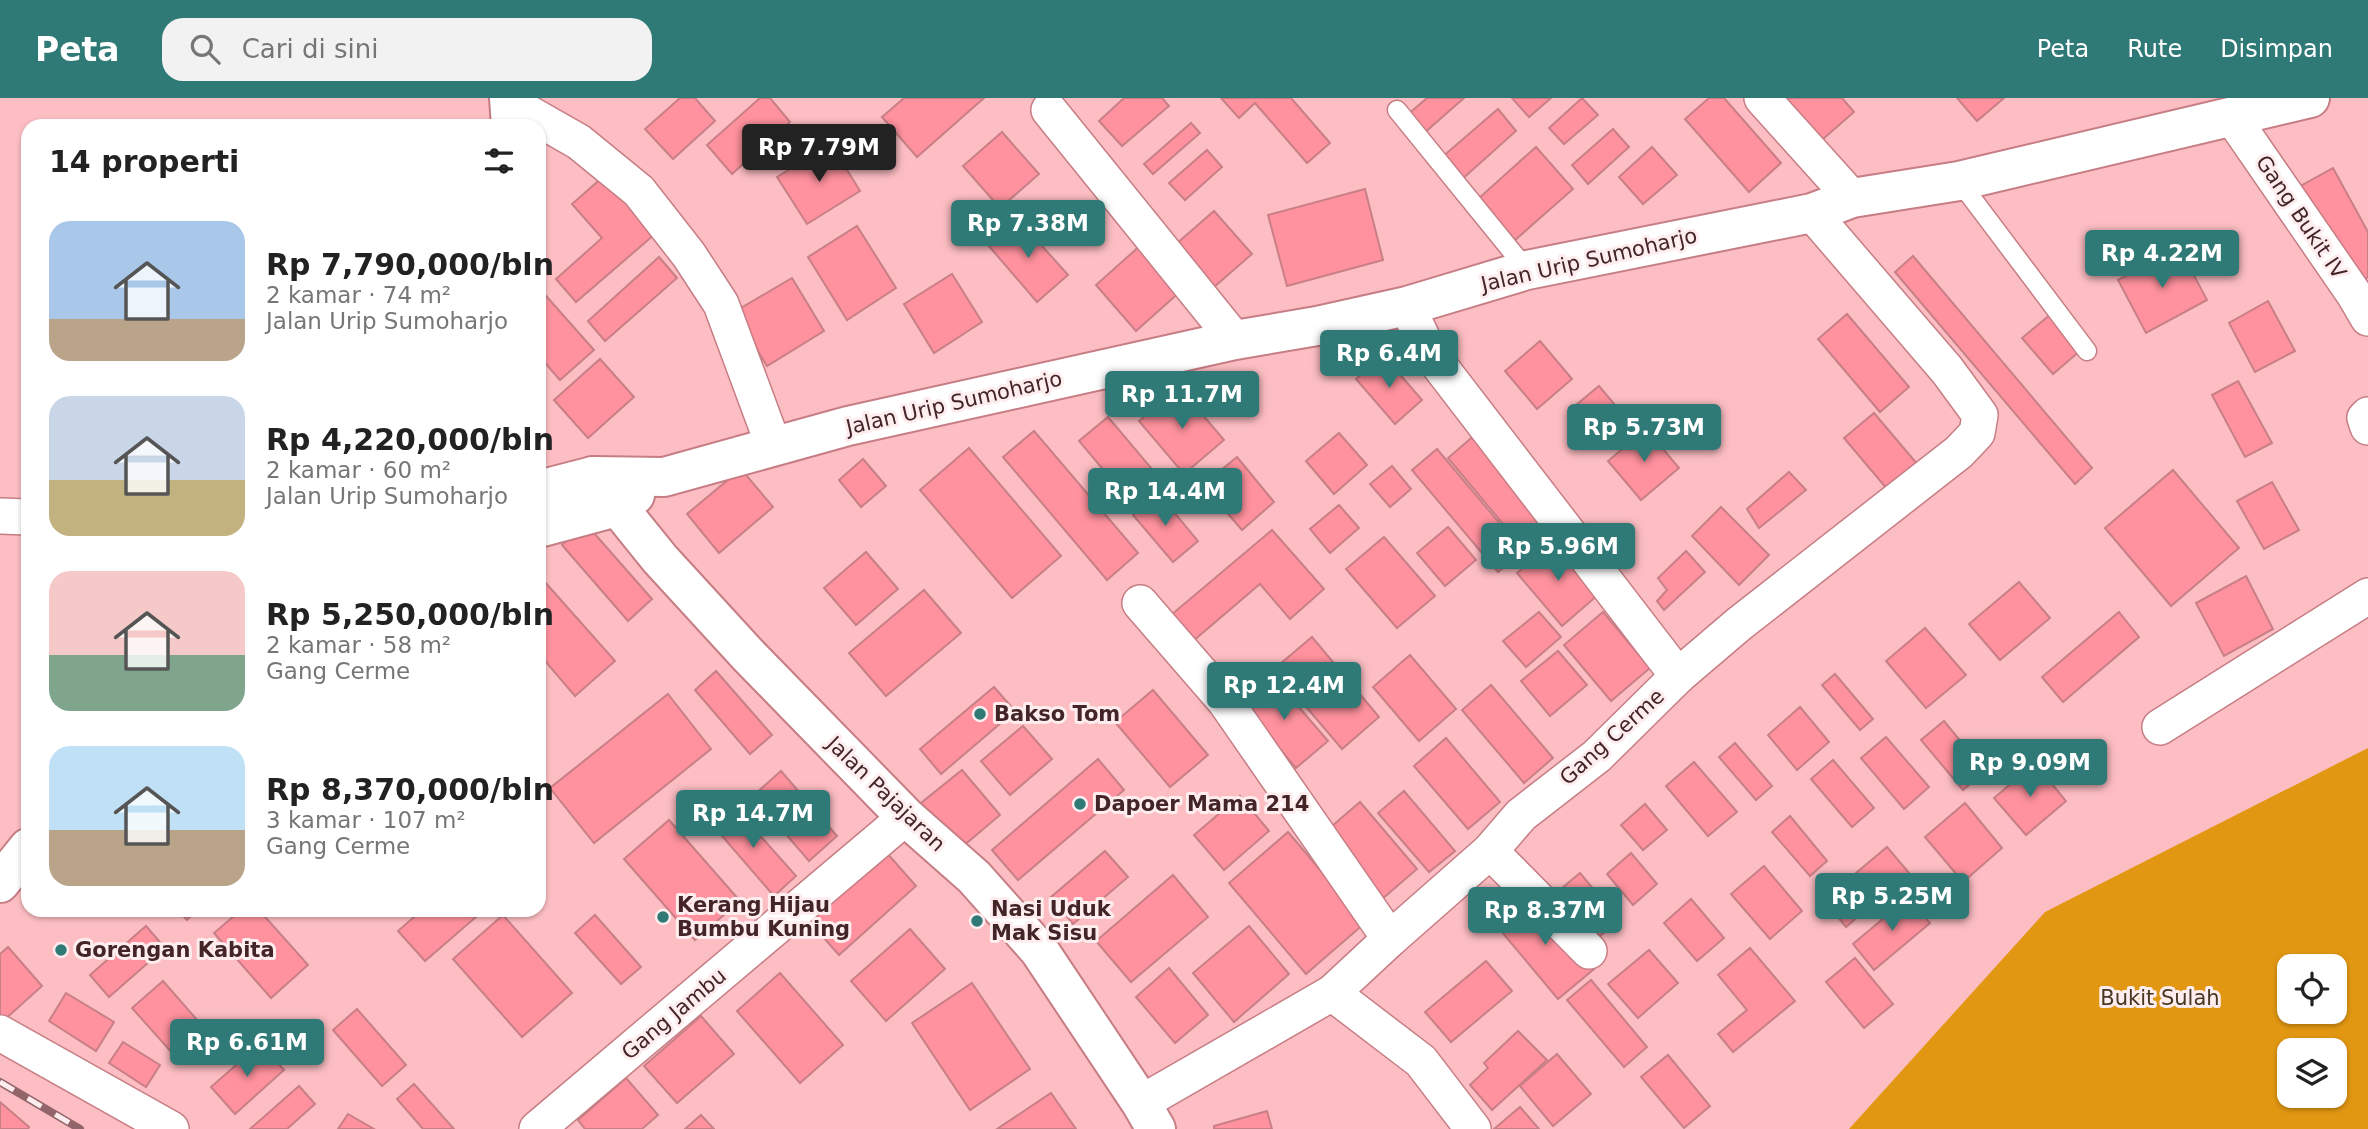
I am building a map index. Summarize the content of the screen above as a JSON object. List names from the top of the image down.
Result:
{
  "streets": {
    "main road": ["Jalan Urip Sumoharjo", "Jalan Pajajaran"],
    "street": ["Gang Bukit IV", "Gang Cerme", "Gang Jambu"]
  },
  "crossings": [
    ["Gang Bukit IV", "Jalan Urip Sumoharjo"],
    ["Jalan Urip Sumoharjo", "Gang Cerme"],
    ["Jalan Urip Sumoharjo", "Jalan Pajajaran"],
    ["Gang Cerme", "Jalan Pajajaran"],
    ["Jalan Pajajaran", "Gang Jambu"]
  ],
  "parks": ["Bukit Sulah"],
  "places": [
    "Bakso Tom",
    "Dapoer Mama 214",
    "Kerang Hijau Bumbu Kuning",
    "Nasi Uduk Mak Sisu",
    "Gorengan Kabita"
  ],
  "page": {
    "header": "Peta",
    "search": "Cari di sini",
    "nav": ["Peta", "Rute", "Disimpan"],
    "heading": "14 properti",
    "price": [
      "Rp 7.79M",
      "Rp 7.38M",
      "Rp 4.22M",
      "Rp 6.4M",
      "Rp 11.7M",
      "Rp 5.73M",
      "Rp 14.4M",
      "Rp 5.96M",
      "Rp 12.4M",
      "Rp 9.09M",
      "Rp 14.7M",
      "Rp 5.25M",
      "Rp 8.37M",
      "Rp 6.61M"
    ],
    "list": [
      {
        "name": "Rp 7,790,000/bln",
        "note": "2 kamar · 74 m² · Jalan Urip Sumoharjo"
      },
      {
        "name": "Rp 4,220,000/bln",
        "note": "2 kamar · 60 m² · Jalan Urip Sumoharjo"
      },
      {
        "name": "Rp 5,250,000/bln",
        "note": "2 kamar · 58 m² · Gang Cerme"
      },
      {
        "name": "Rp 8,370,000/bln",
        "note": "3 kamar · 107 m² · Gang Cerme"
      }
    ]
  }
}
